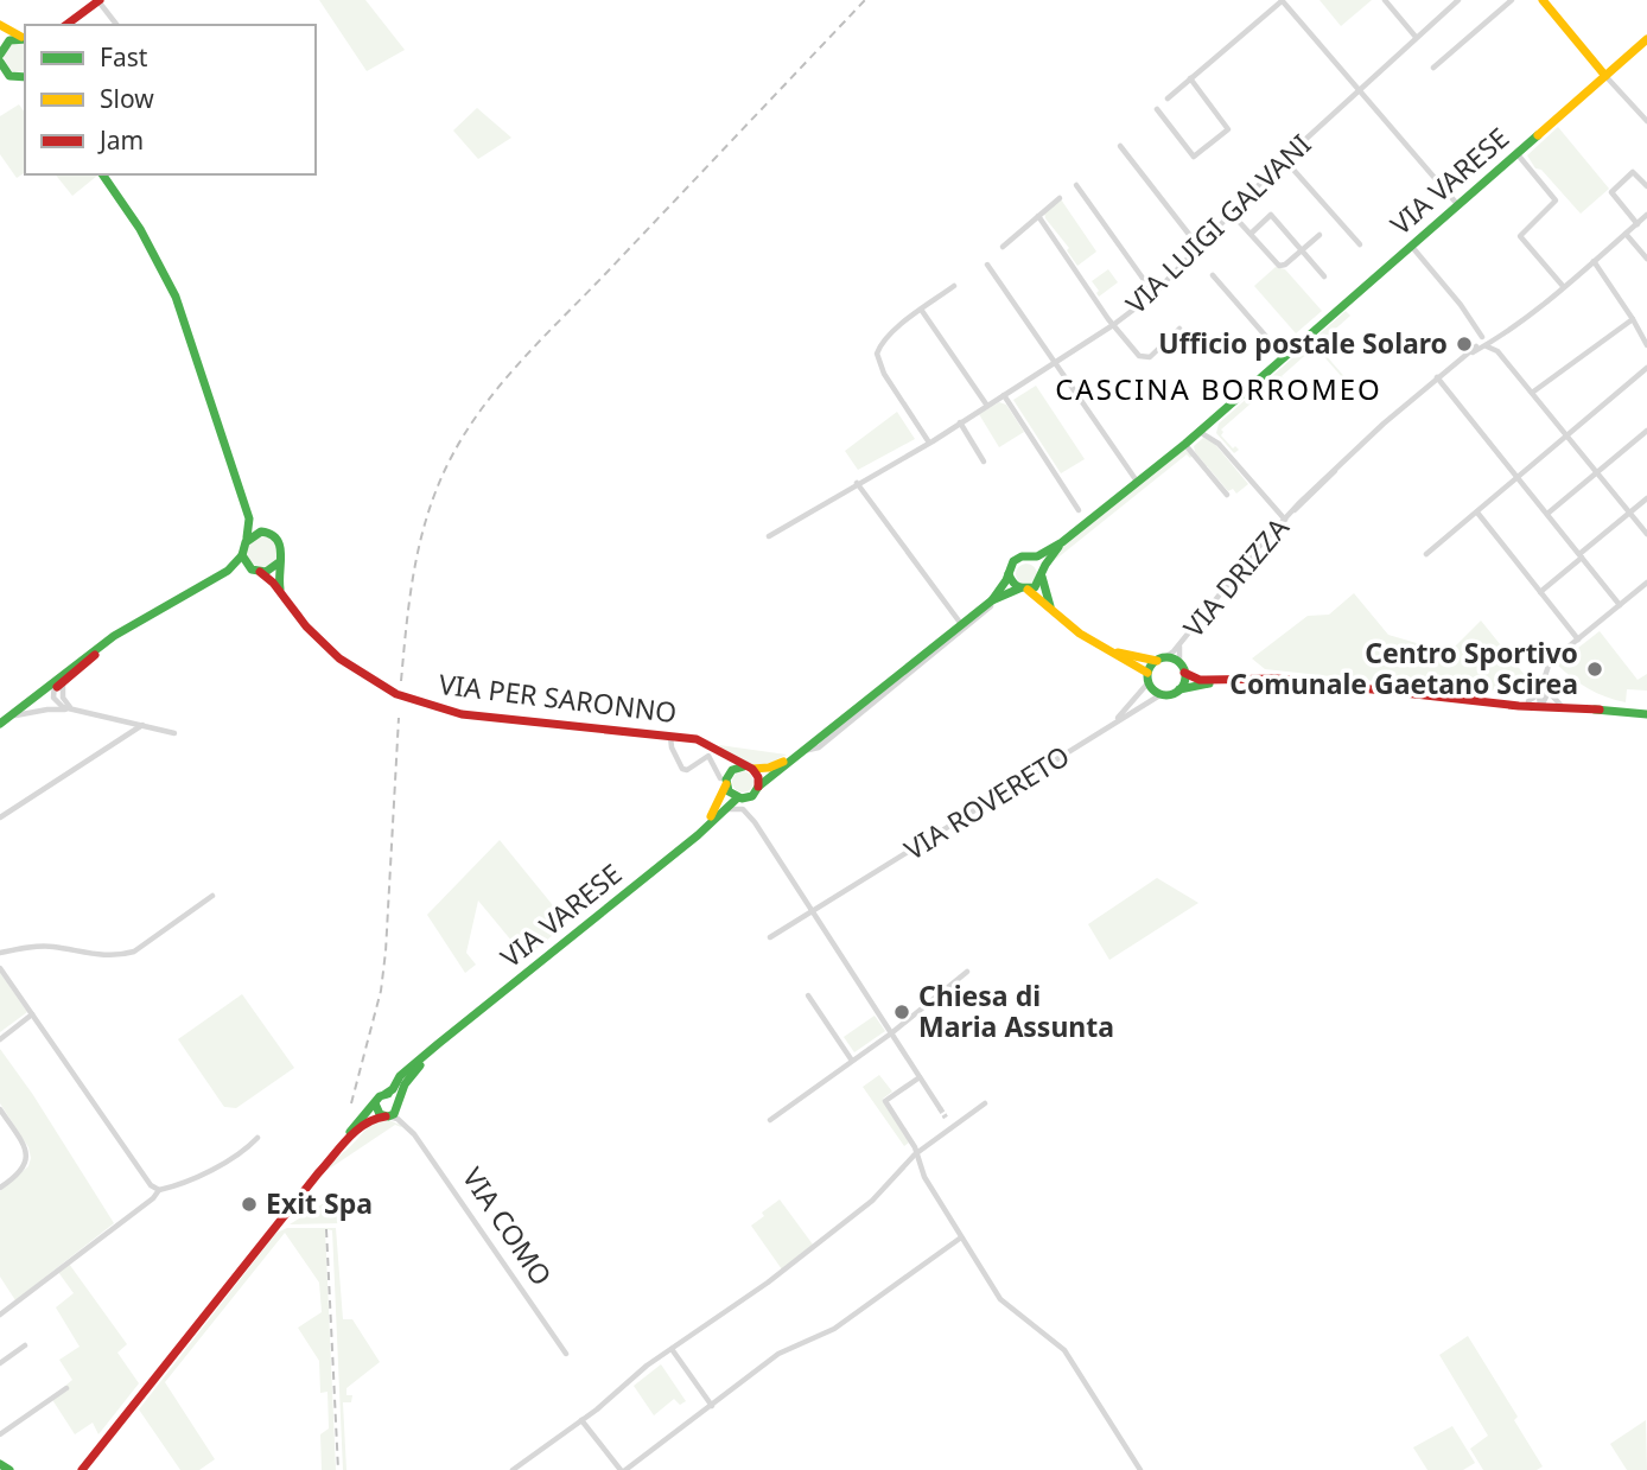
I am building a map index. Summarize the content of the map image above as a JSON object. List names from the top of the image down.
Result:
{
  "streets": {
    "main road": ["VIA VARESE", "VIA PER SARONNO"],
    "street": [
      "VIA LUIGI GALVANI",
      "VIA DRIZZA",
      "VIA ROVERETO",
      "VIA COMO"
    ]
  },
  "crossings": [
    ["VIA VARESE", "VIA PER SARONNO"],
    ["VIA VARESE", "VIA COMO"],
    ["VIA DRIZZA", "VIA ROVERETO"]
  ],
  "districts": ["CASCINA BORROMEO"],
  "places": [
    "Ufficio postale Solaro",
    "Centro Sportivo Comunale Gaetano Scirea",
    "Chiesa di Maria Assunta",
    "Exit Spa"
  ],
  "legend": ["Fast", "Slow", "Jam"]
}
